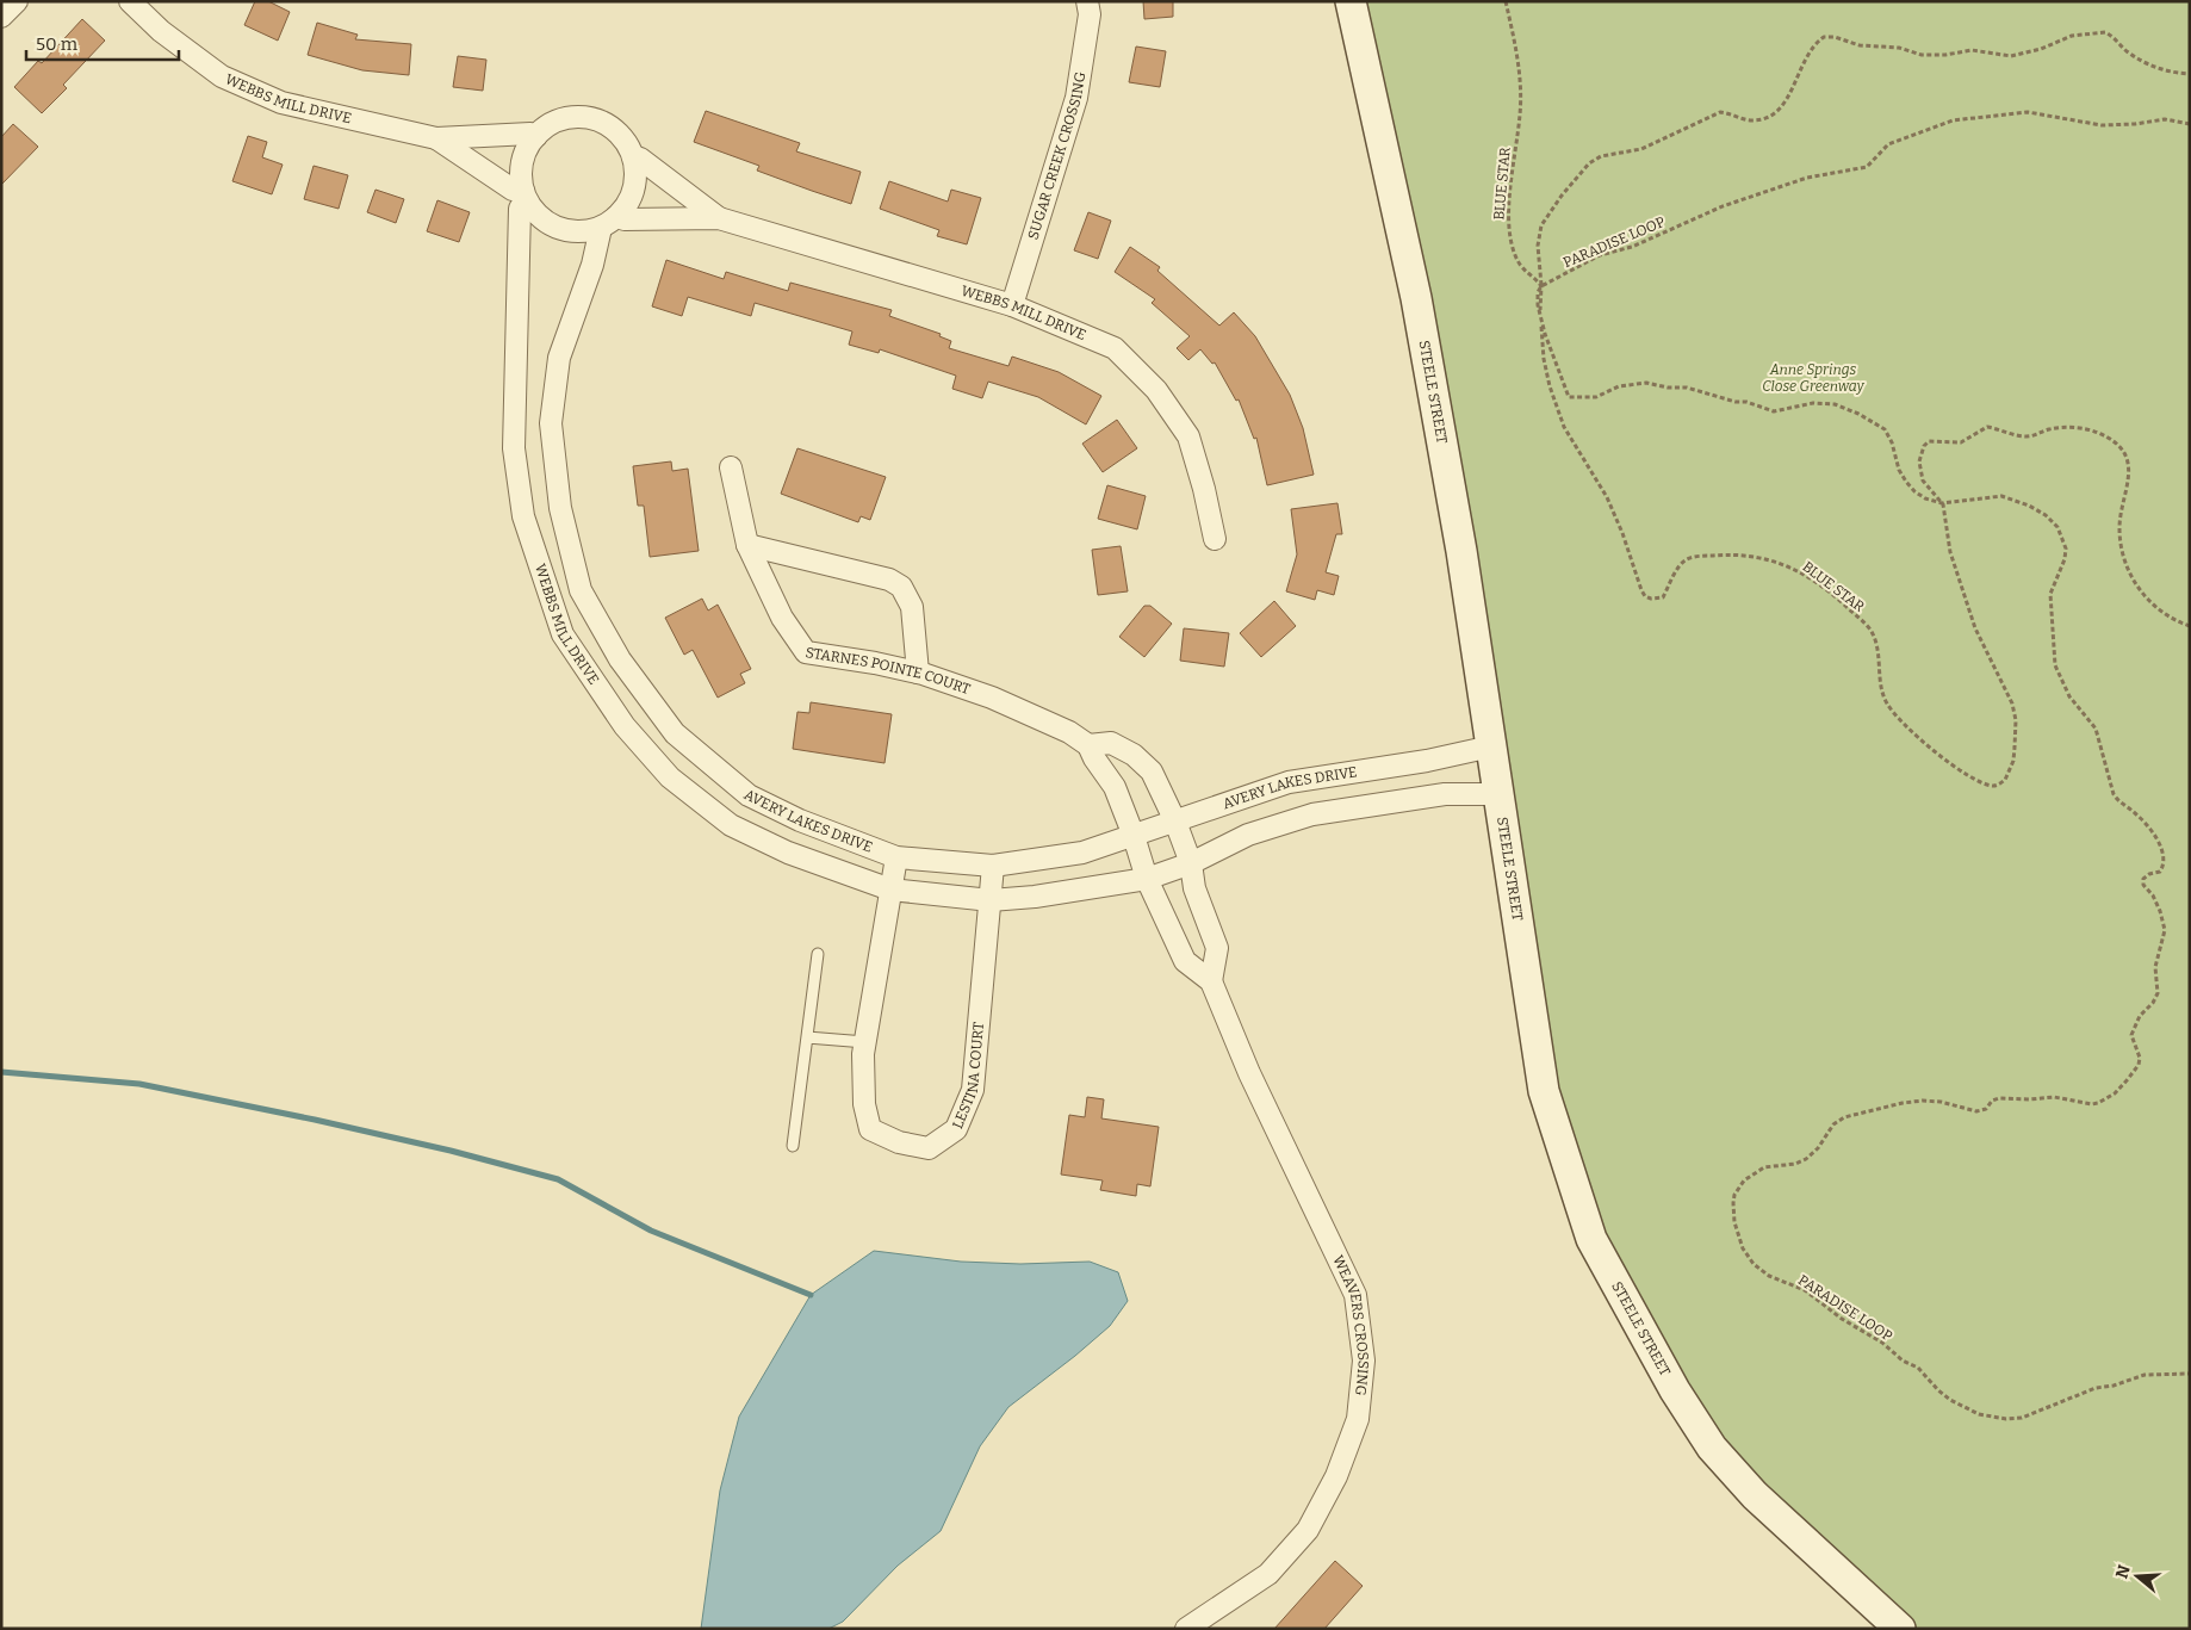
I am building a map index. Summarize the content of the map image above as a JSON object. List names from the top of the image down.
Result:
{
  "streets": {
    "street": [
      "WEBBS MILL DRIVE",
      "SUGAR CREEK CROSSING",
      "STEELE STREET",
      "STARNES POINTE COURT",
      "AVERY LAKES DRIVE",
      "LESTINA COURT",
      "WEAVERS CROSSING"
    ],
    "path": ["BLUE STAR", "PARADISE LOOP"]
  },
  "crossings": [
    ["WEBBS MILL DRIVE", "SUGAR CREEK CROSSING"],
    ["WEBBS MILL DRIVE", "AVERY LAKES DRIVE"],
    ["WEBBS MILL DRIVE", "LESTINA COURT"],
    ["BLUE STAR", "PARADISE LOOP"],
    ["STEELE STREET", "AVERY LAKES DRIVE"],
    ["STARNES POINTE COURT", "AVERY LAKES DRIVE"],
    ["AVERY LAKES DRIVE", "LESTINA COURT"],
    ["AVERY LAKES DRIVE", "WEAVERS CROSSING"]
  ],
  "parks": ["Anne Springs Close Greenway"],
  "scale_bar": "50 m",
  "north": "left"
}
